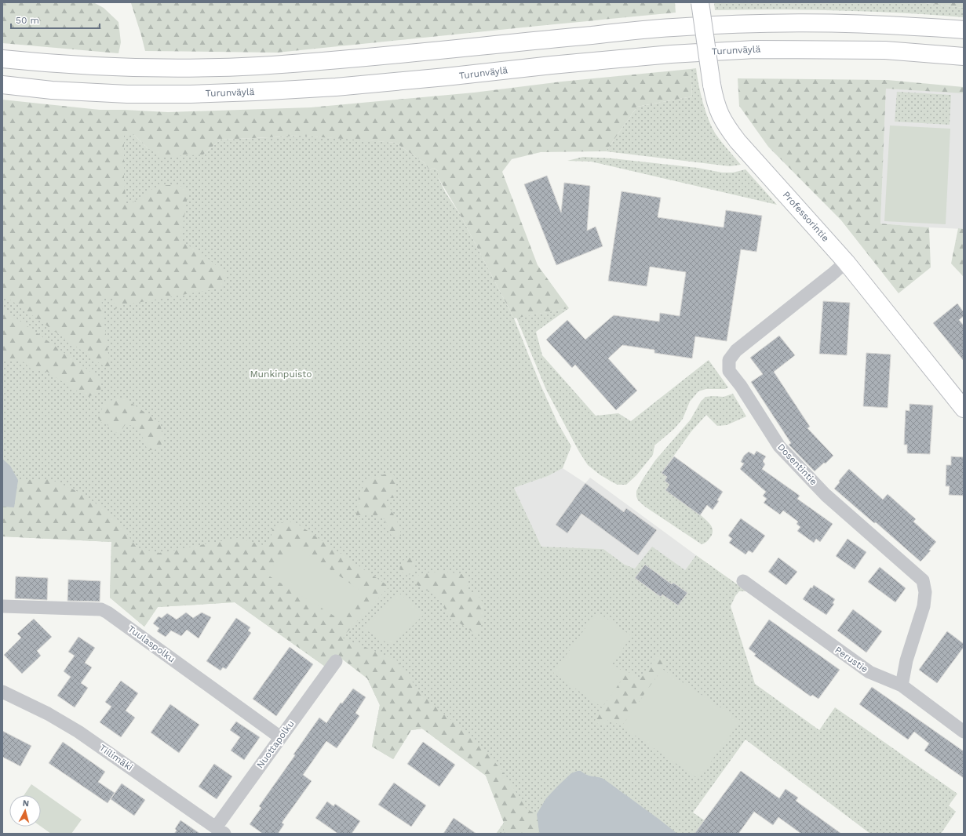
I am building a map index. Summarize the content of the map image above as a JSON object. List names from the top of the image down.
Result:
{
  "streets": {
    "main road": ["Turunväylä", "Professorintie"],
    "street": [
      "Dosentintie",
      "Tuulaspolku",
      "Perustie",
      "Nuottapolku",
      "Tiilimäki"
    ]
  },
  "crossings": [
    ["Professorintie", "Dosentintie"],
    ["Dosentintie", "Perustie"],
    ["Tuulaspolku", "Nuottapolku"],
    ["Nuottapolku", "Tiilimäki"]
  ],
  "parks": ["Munkinpuisto"],
  "scale_bar": "50 m",
  "north": "top"
}
